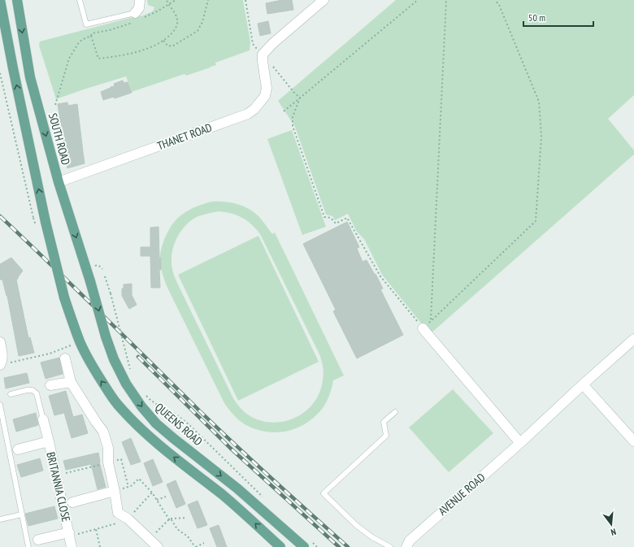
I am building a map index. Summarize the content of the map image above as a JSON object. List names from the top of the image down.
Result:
{
  "streets": {
    "main road": ["SOUTH ROAD", "QUEENS ROAD"],
    "street": ["THANET ROAD", "BRITANNIA CLOSE", "AVENUE ROAD"]
  },
  "crossings": [
    ["THANET ROAD", "SOUTH ROAD"],
    ["SOUTH ROAD", "QUEENS ROAD"]
  ],
  "scale_bar": "50 m",
  "north": "bottom"
}
